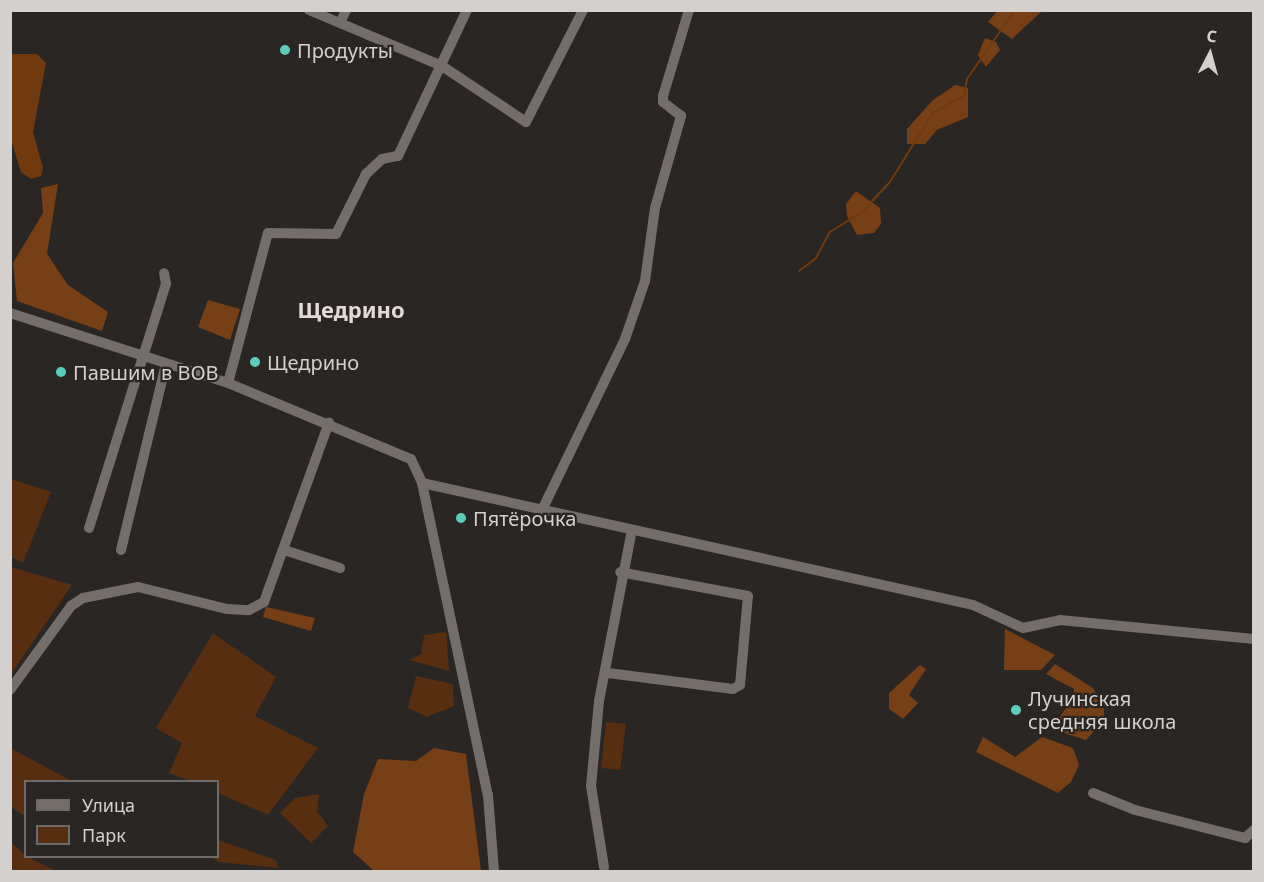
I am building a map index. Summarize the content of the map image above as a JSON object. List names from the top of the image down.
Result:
{
  "districts": ["Щедрино"],
  "places": [
    "Продукты",
    "Щедрино",
    "Павшим в ВОВ",
    "Пятёрочка",
    "Лучинская средняя школа"
  ],
  "legend": ["Улица", "Парк"],
  "north": "top"
}
